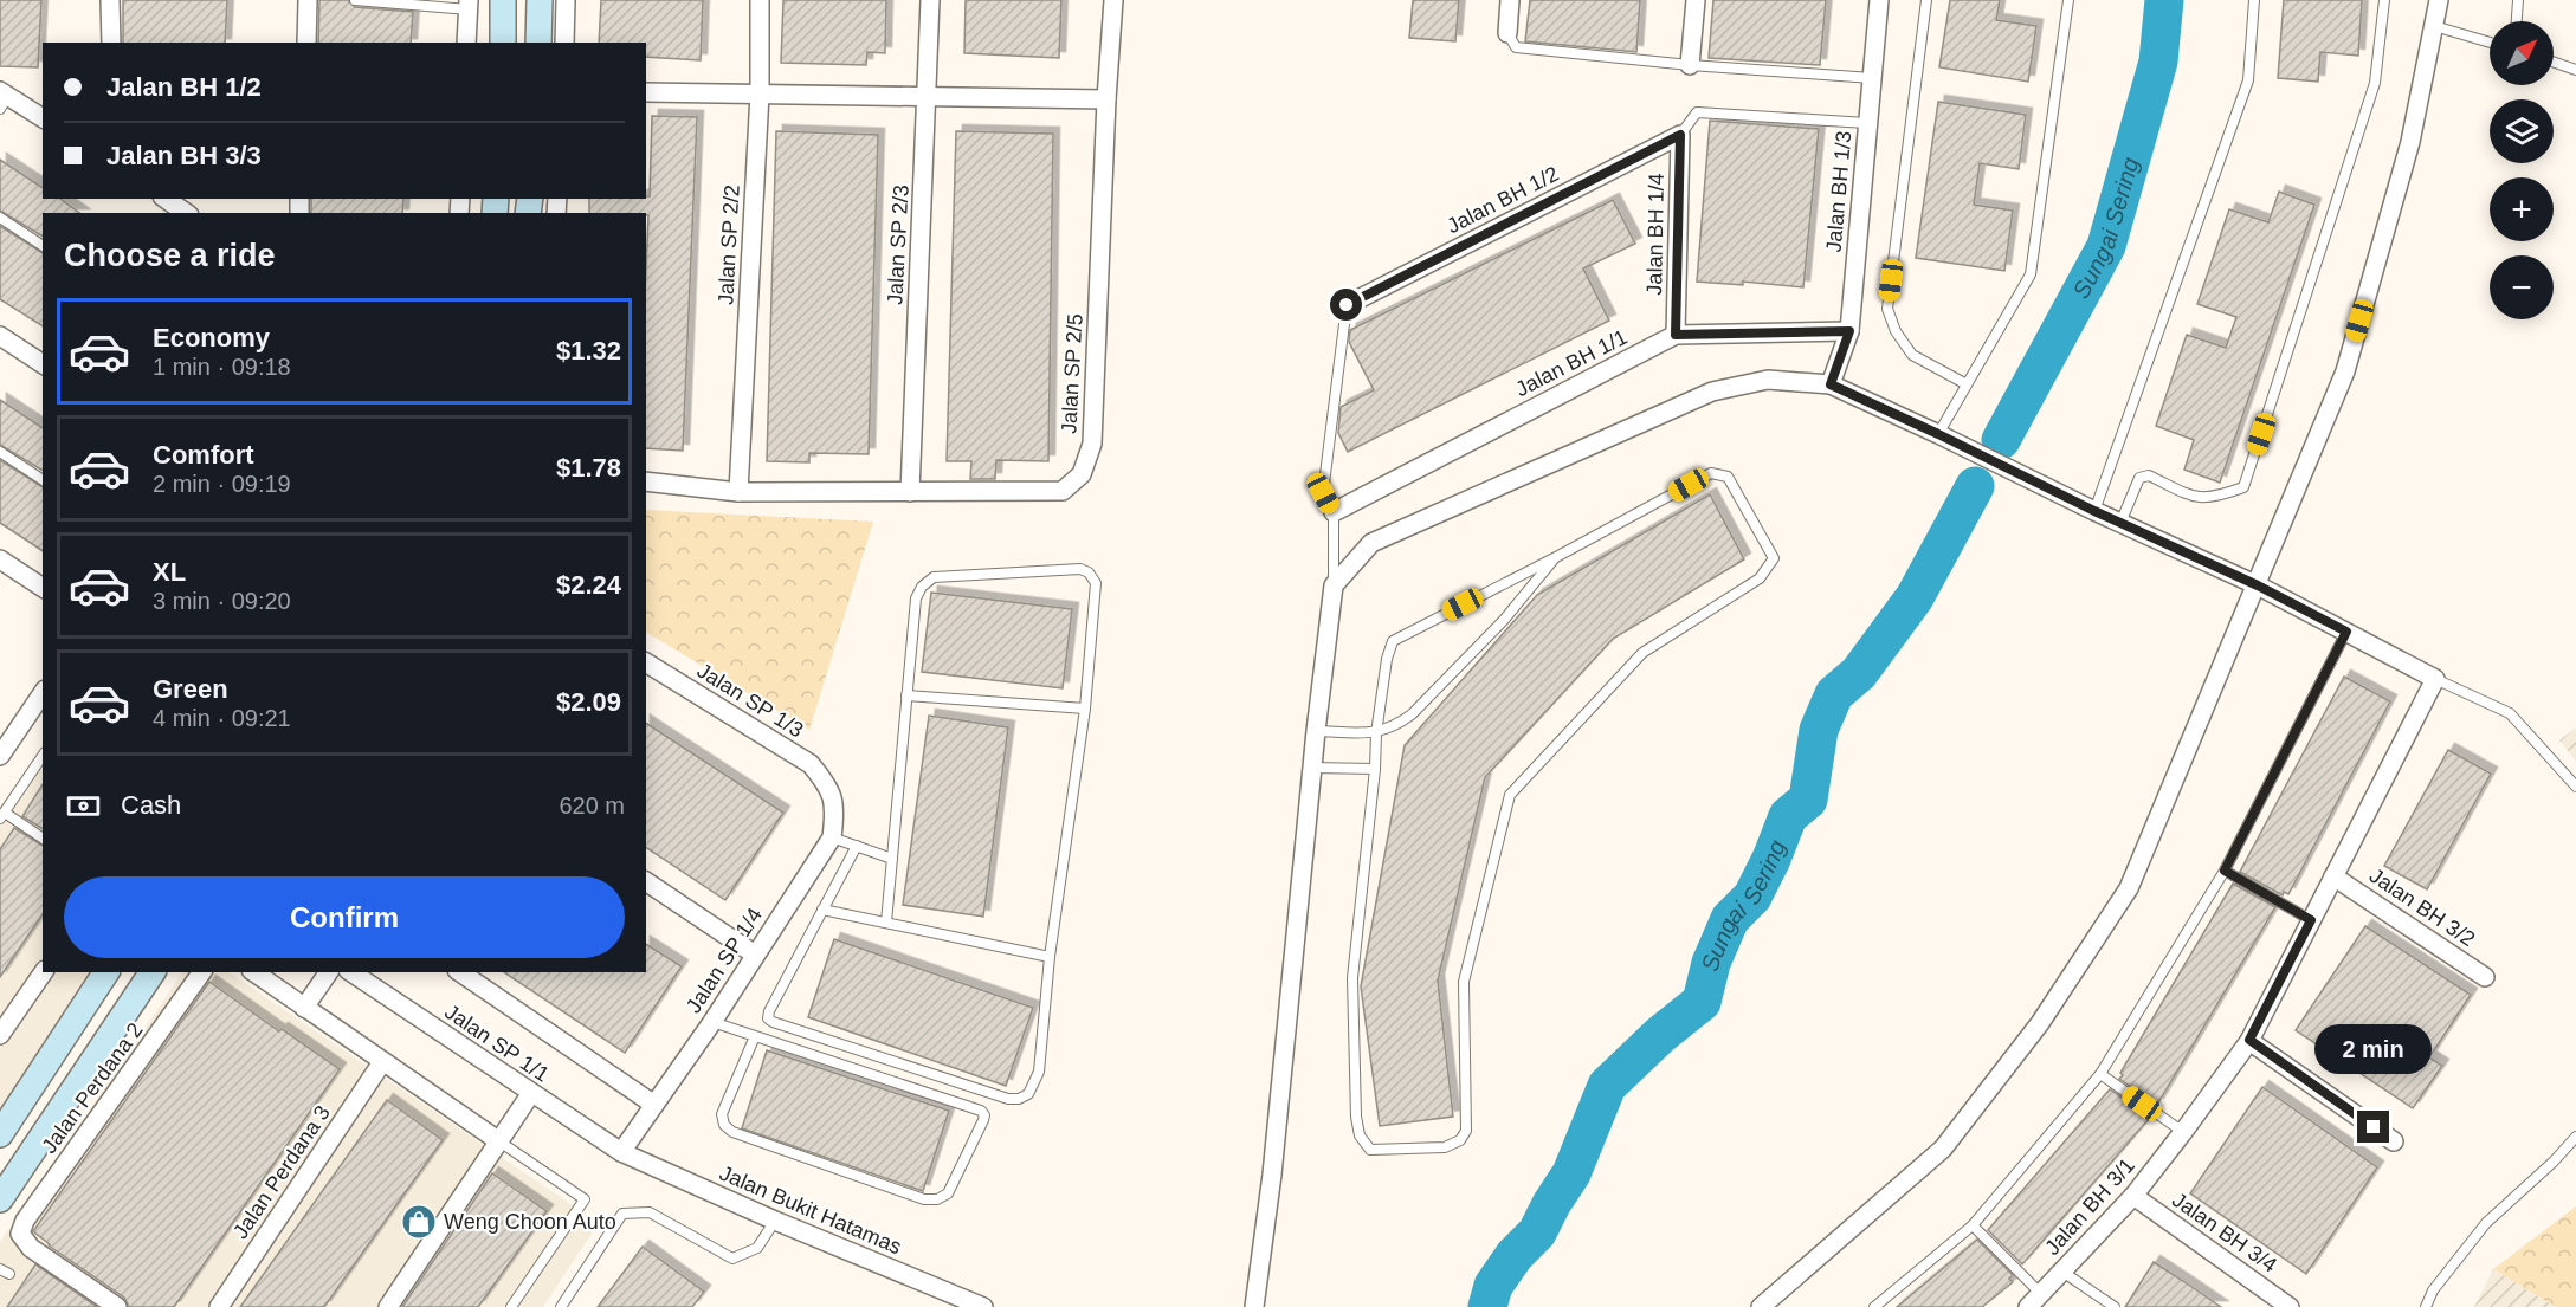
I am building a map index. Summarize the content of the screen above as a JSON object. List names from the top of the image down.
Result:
{
  "streets": {
    "street": [
      "Jalan BH 1/3",
      "Jalan BH 1/2",
      "Jalan BH 1/4",
      "Jalan SP 2/2",
      "Jalan SP 2/3",
      "Jalan BH 1/1",
      "Jalan SP 2/5",
      "Jalan SP 1/3",
      "Jalan BH 3/2",
      "Jalan SP 1/4",
      "Jalan SP 1/1",
      "Jalan Perdana 2",
      "Jalan Perdana 3",
      "Jalan BH 3/1",
      "Jalan Bukit Hatamas",
      "Jalan BH 3/4"
    ]
  },
  "crossings": [
    ["Jalan BH 1/3", "Jalan BH 1/1"],
    ["Jalan BH 1/2", "Jalan BH 1/4"],
    ["Jalan BH 1/4", "Jalan BH 1/1"],
    ["Jalan SP 2/2", "Jalan SP 2/5"],
    ["Jalan SP 2/3", "Jalan SP 2/5"],
    ["Jalan SP 1/3", "Jalan SP 1/4"],
    ["Jalan BH 3/2", "Jalan BH 3/1"],
    ["Jalan SP 1/4", "Jalan SP 1/1"],
    ["Jalan SP 1/4", "Jalan Bukit Hatamas"],
    ["Jalan SP 1/1", "Jalan Bukit Hatamas"],
    ["Jalan BH 3/1", "Jalan BH 3/4"]
  ],
  "water": ["Sungai Sering"],
  "places": {
    "shop": ["Weng Choon Auto"]
  },
  "north": "top right",
  "page": {
    "map_buttons": ["+", "−"],
    "banner": ["Jalan BH 1/2", "Jalan BH 3/3"],
    "heading": "Choose a ride",
    "list": [
      {
        "name": "Economy",
        "note": "1 min · 09:18",
        "value": "$1.32"
      },
      {
        "name": "Comfort",
        "note": "2 min · 09:19",
        "value": "$1.78"
      },
      {
        "name": "XL",
        "note": "3 min · 09:20",
        "value": "$2.24"
      },
      {
        "name": "Green",
        "note": "4 min · 09:21",
        "value": "$2.09"
      }
    ],
    "pay": ["Cash", "620 m"],
    "buttons": "Confirm",
    "bubble": "2 min"
  }
}
